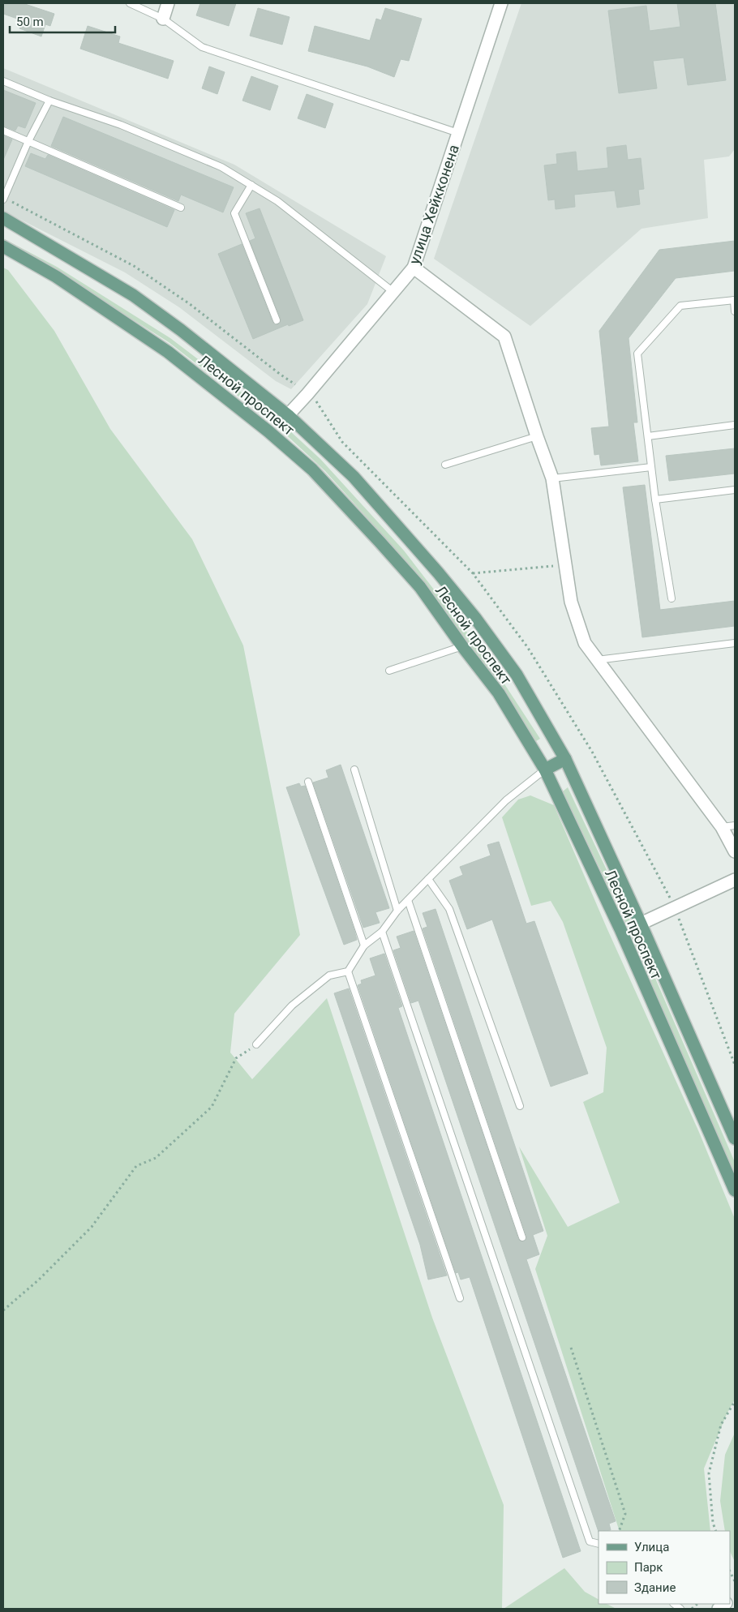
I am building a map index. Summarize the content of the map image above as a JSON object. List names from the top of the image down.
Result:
{
  "streets": {
    "main road": ["Лесной проспект"],
    "street": ["улица Хейкконена"]
  },
  "crossings": [
    ["улица Хейкконена", "Лесной проспект"]
  ],
  "legend": ["Улица", "Парк", "Здание"],
  "scale_bar": "50 m"
}
